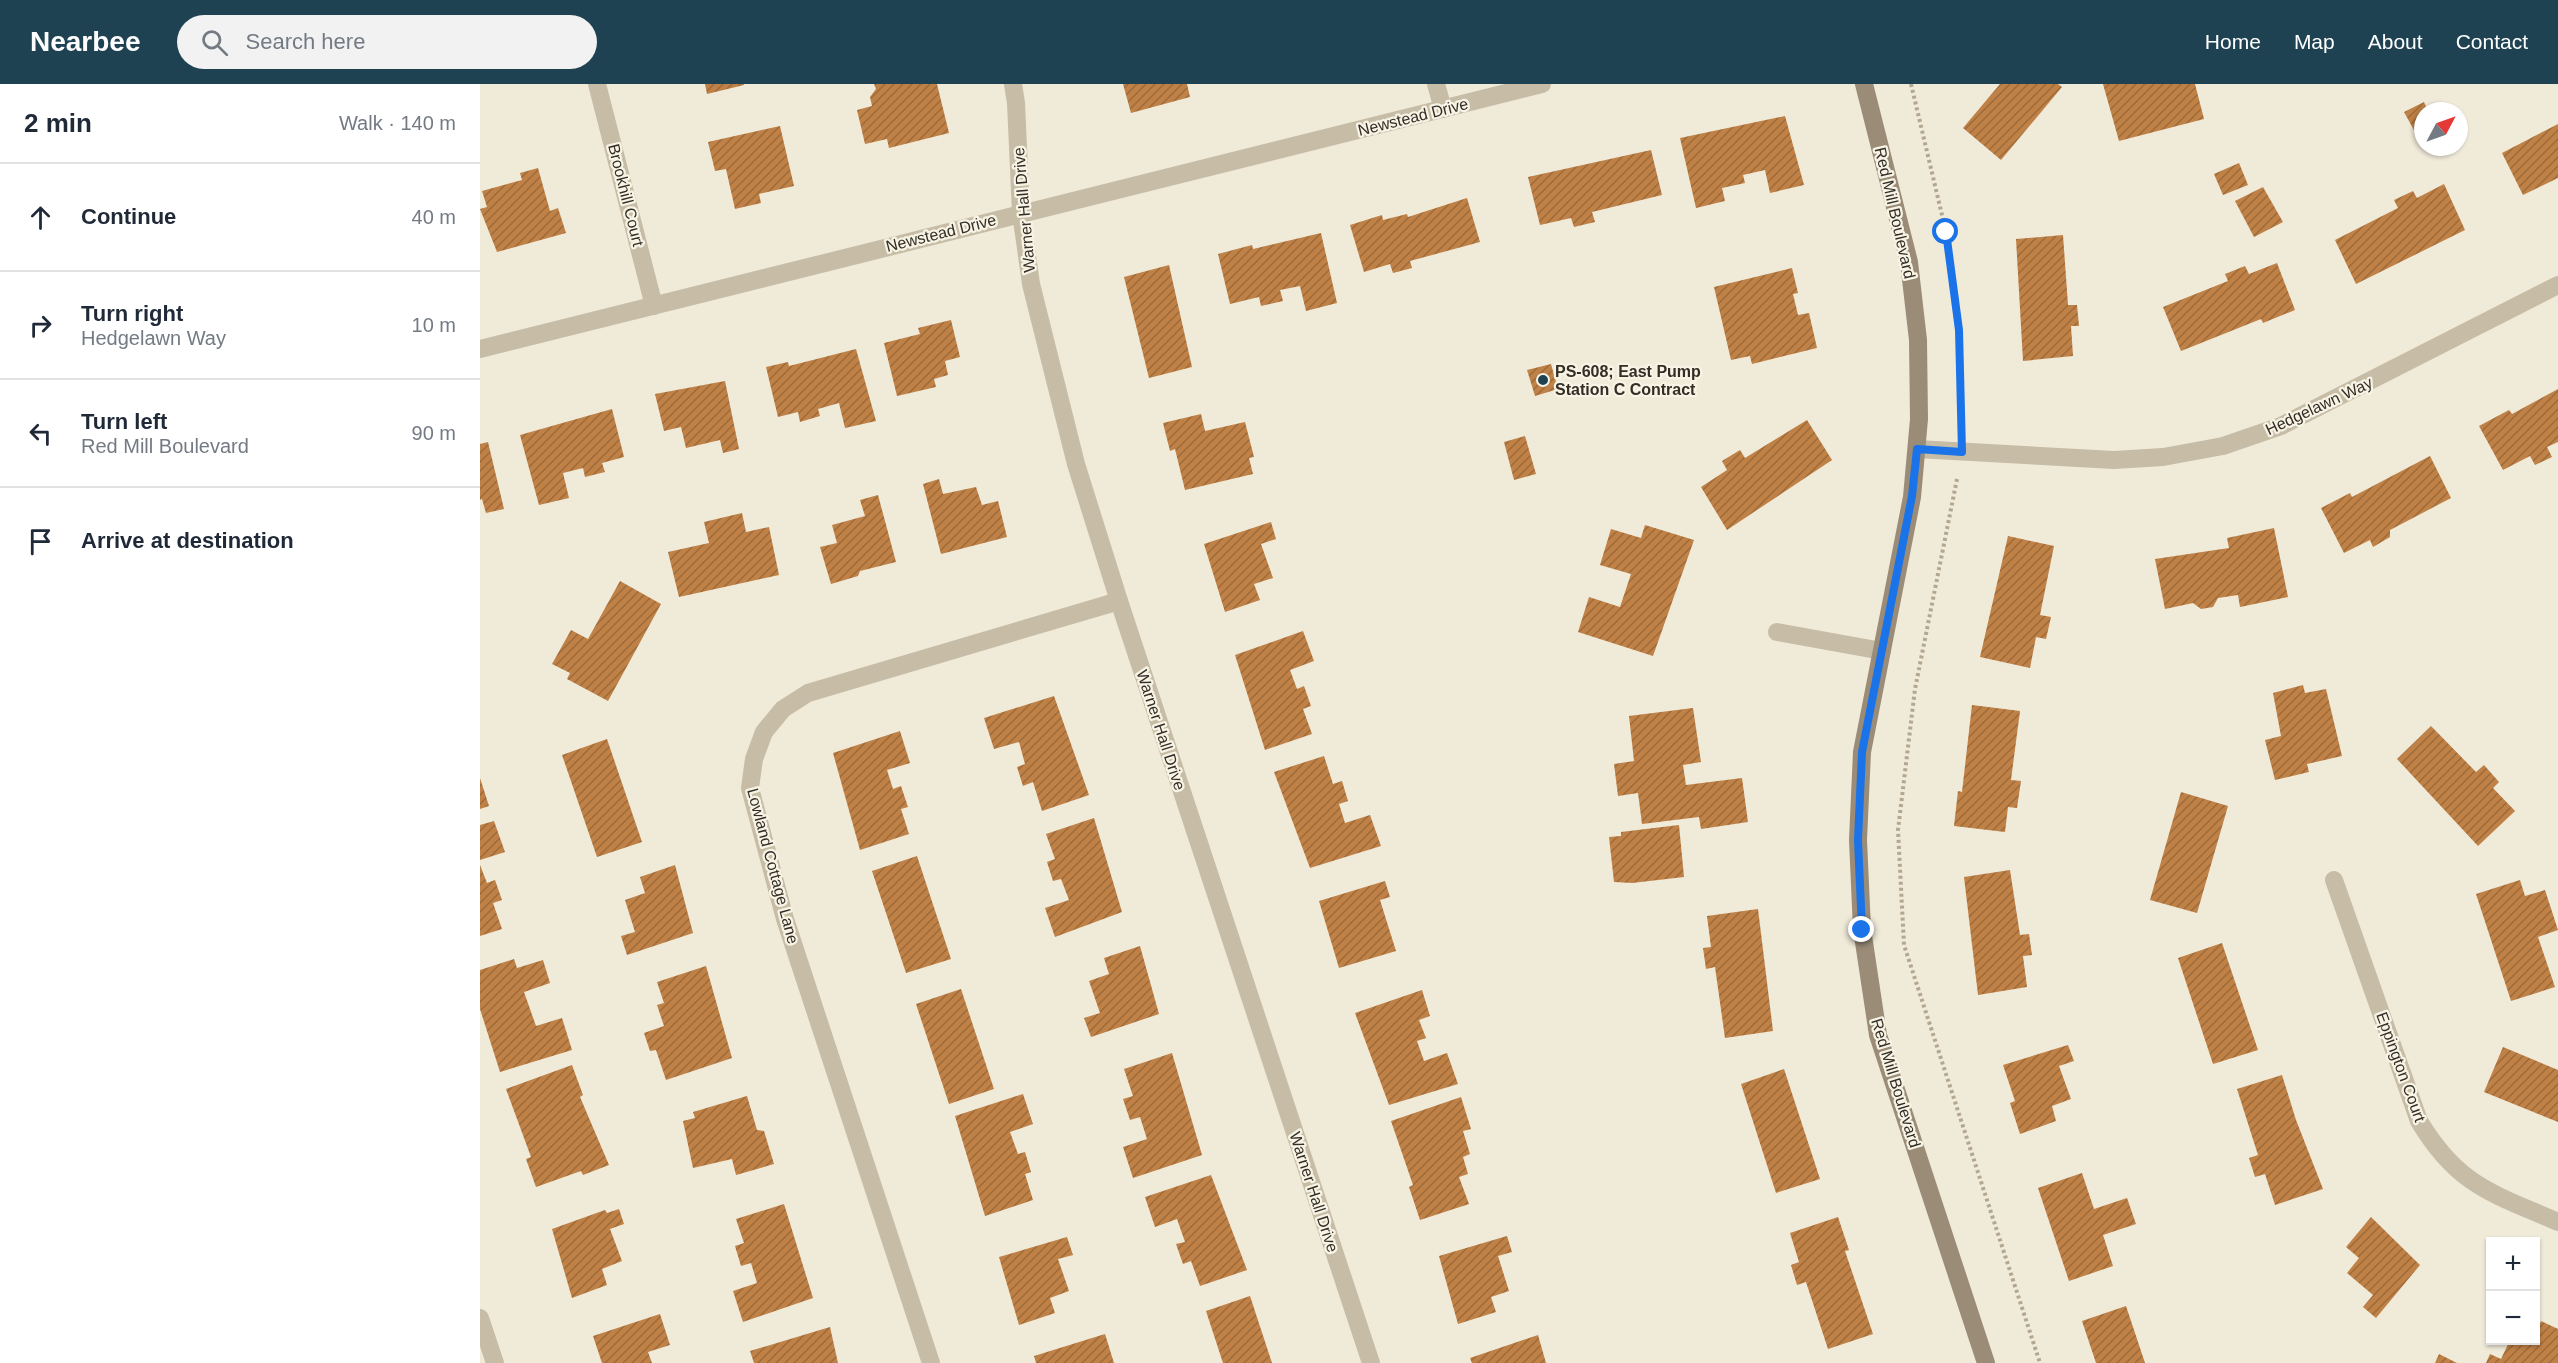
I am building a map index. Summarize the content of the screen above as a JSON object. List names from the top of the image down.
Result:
{
  "streets": {
    "street": [
      "Newstead Drive",
      "Brookhill Court",
      "Warner Hall Drive",
      "Red Mill Boulevard",
      "Hedgelawn Way",
      "Lowland Cottage Lane",
      "Eppington Court"
    ]
  },
  "crossings": [
    ["Newstead Drive", "Brookhill Court"],
    ["Newstead Drive", "Warner Hall Drive"],
    ["Warner Hall Drive", "Lowland Cottage Lane"],
    ["Red Mill Boulevard", "Hedgelawn Way"]
  ],
  "places": ["PS-608; East Pump Station C Contract"],
  "north": "top right",
  "page": {
    "header": "Nearbee",
    "search": "Search here",
    "nav": [
      "Home",
      "Map",
      "About",
      "Contact"
    ],
    "heading": ["2 min", "Walk · 140 m"],
    "list": [
      ["Continue", "40 m"],
      ["Turn right", "Hedgelawn Way", "10 m"],
      ["Turn left", "Red Mill Boulevard", "90 m"],
      "Arrive at destination"
    ],
    "map_buttons": ["+", "−"]
  }
}
